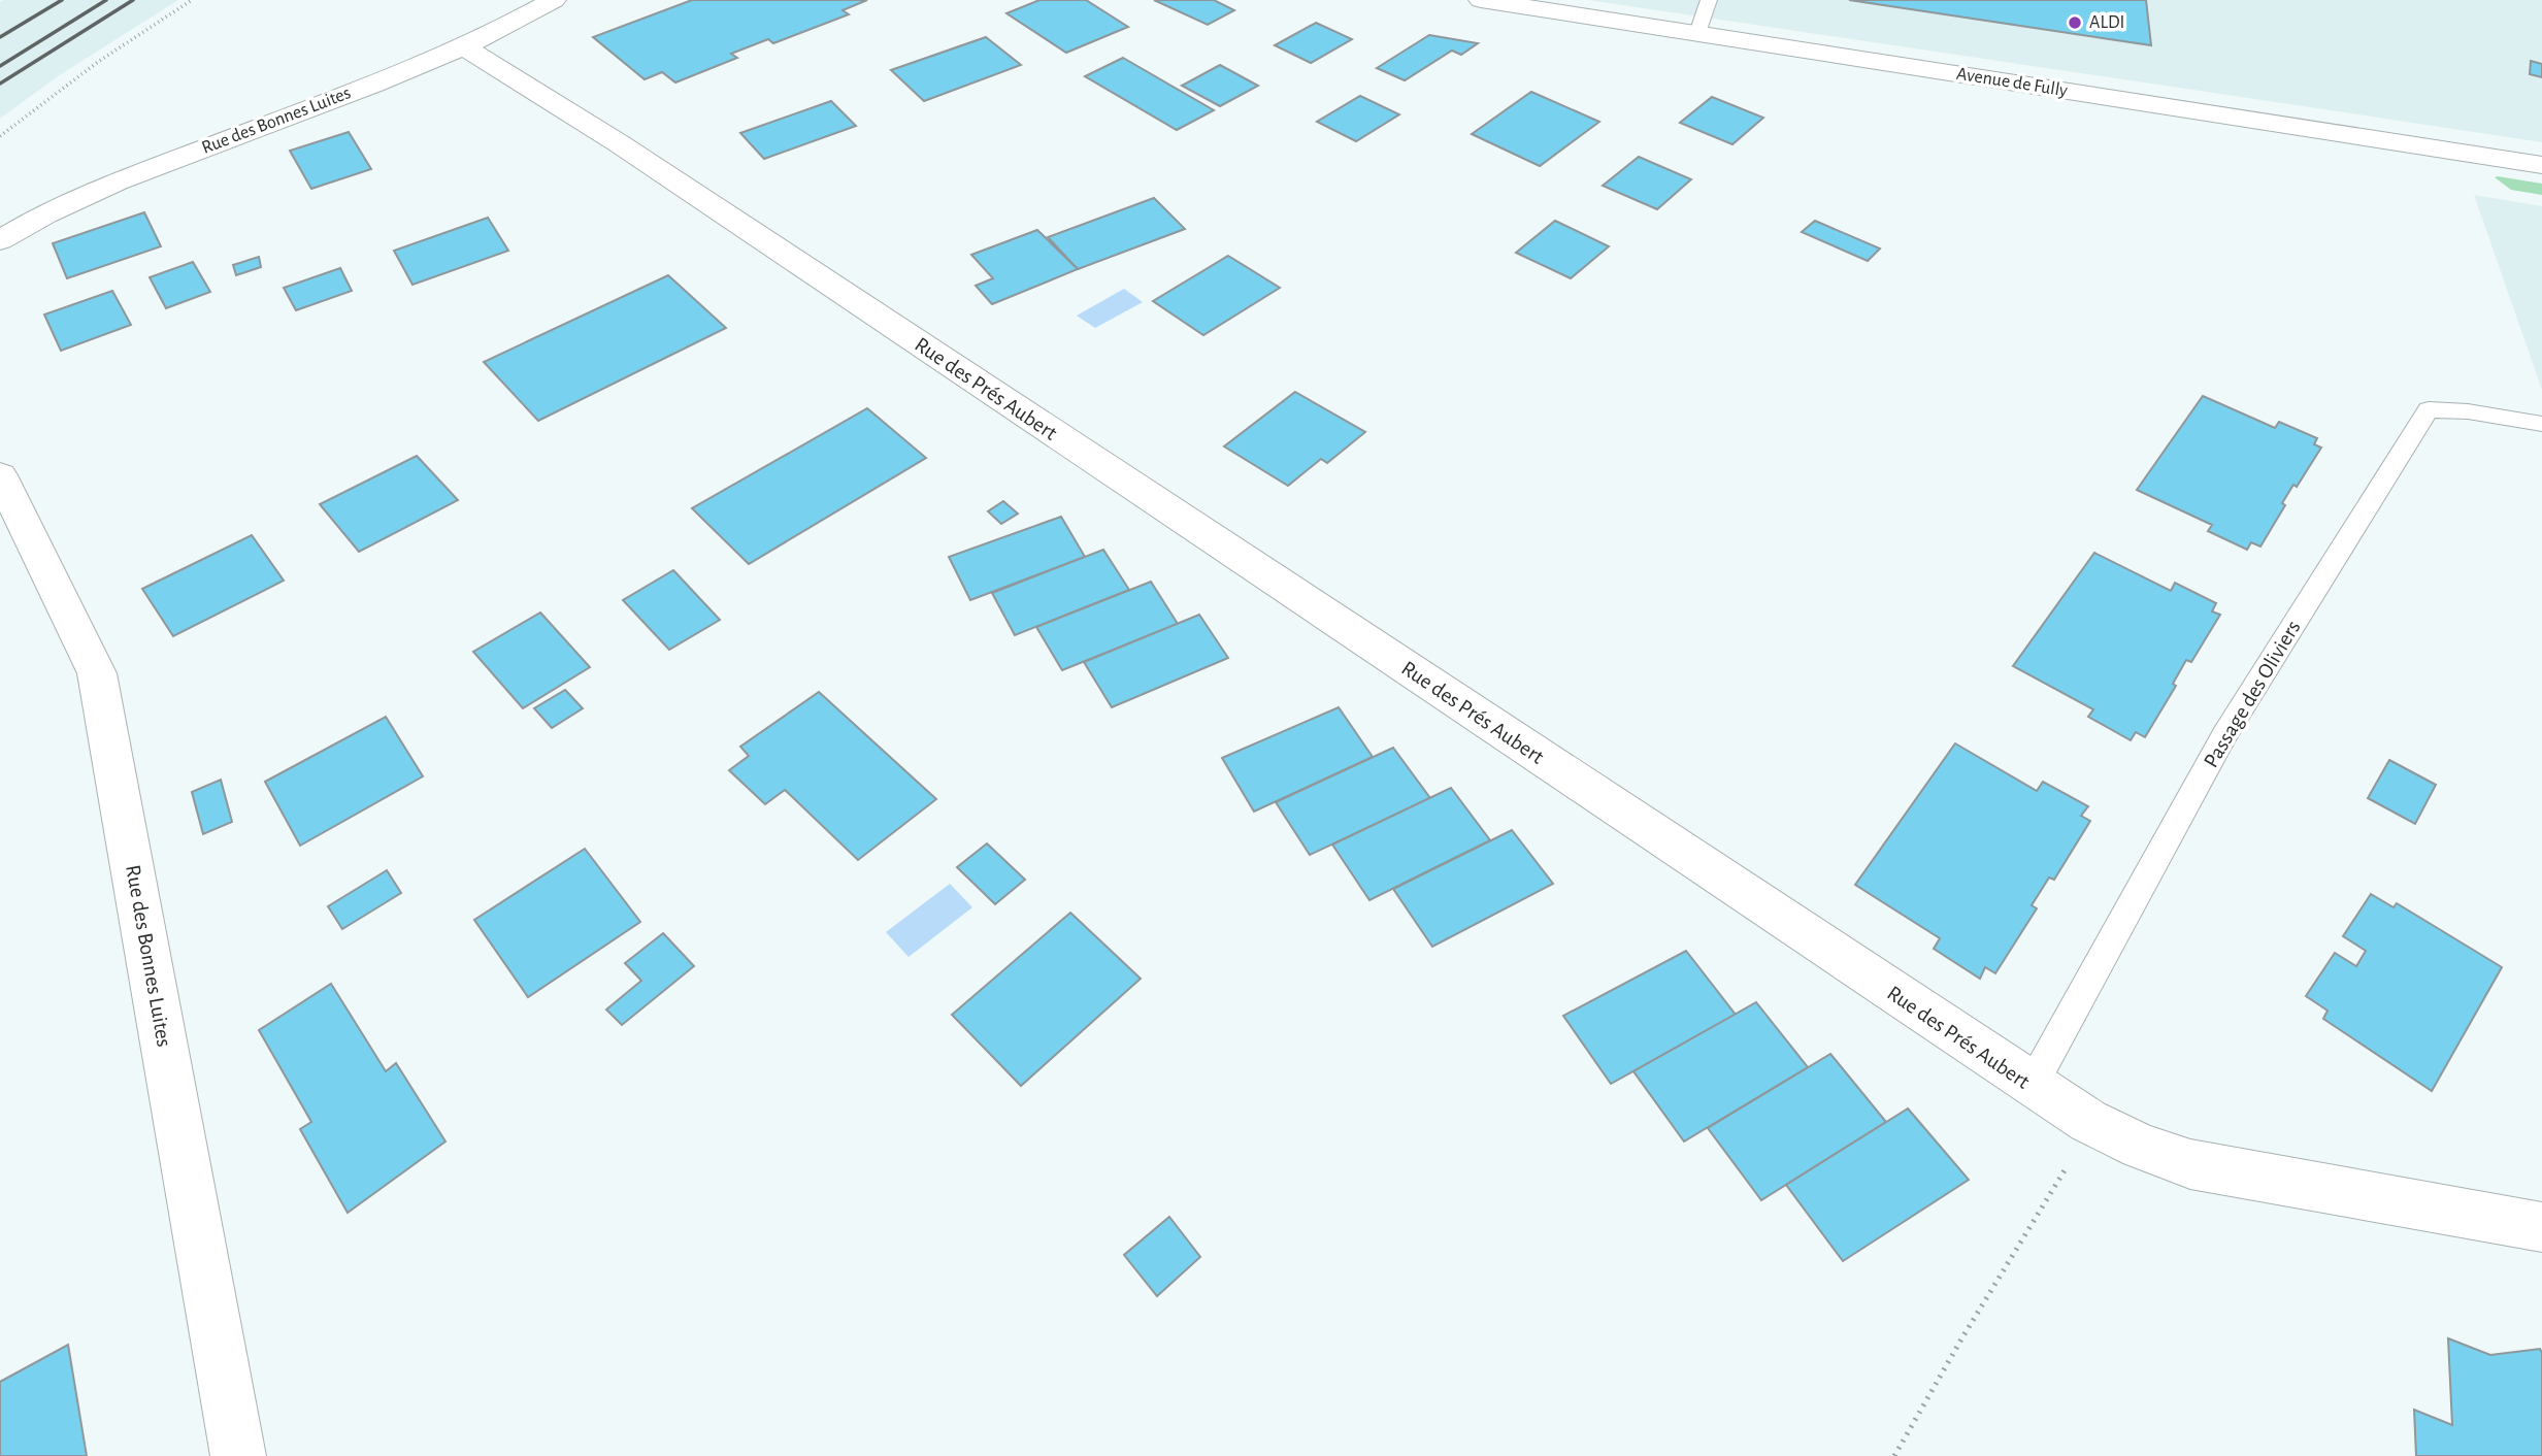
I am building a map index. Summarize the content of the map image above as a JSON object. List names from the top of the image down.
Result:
{
  "streets": {
    "street": ["Avenue de Fully", "Rue des Bonnes Luites", "Rue des Prés Aubert"],
    "lane": ["Passage des Oliviers"]
  },
  "crossings": [
    ["Rue des Bonnes Luites", "Rue des Prés Aubert"],
    ["Rue des Prés Aubert", "Passage des Oliviers"]
  ],
  "places": ["ALDI"]
}
